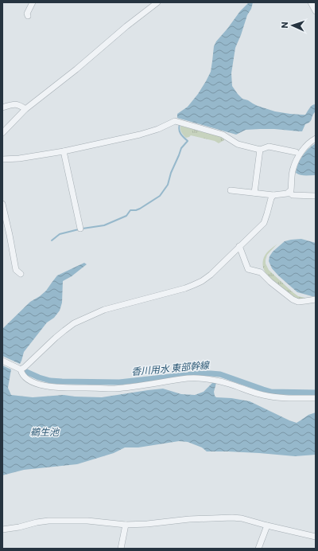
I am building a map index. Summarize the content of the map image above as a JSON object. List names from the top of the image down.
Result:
{
  "water": ["香川用水 東部幹線", "鵜生池"],
  "north": "left"
}
